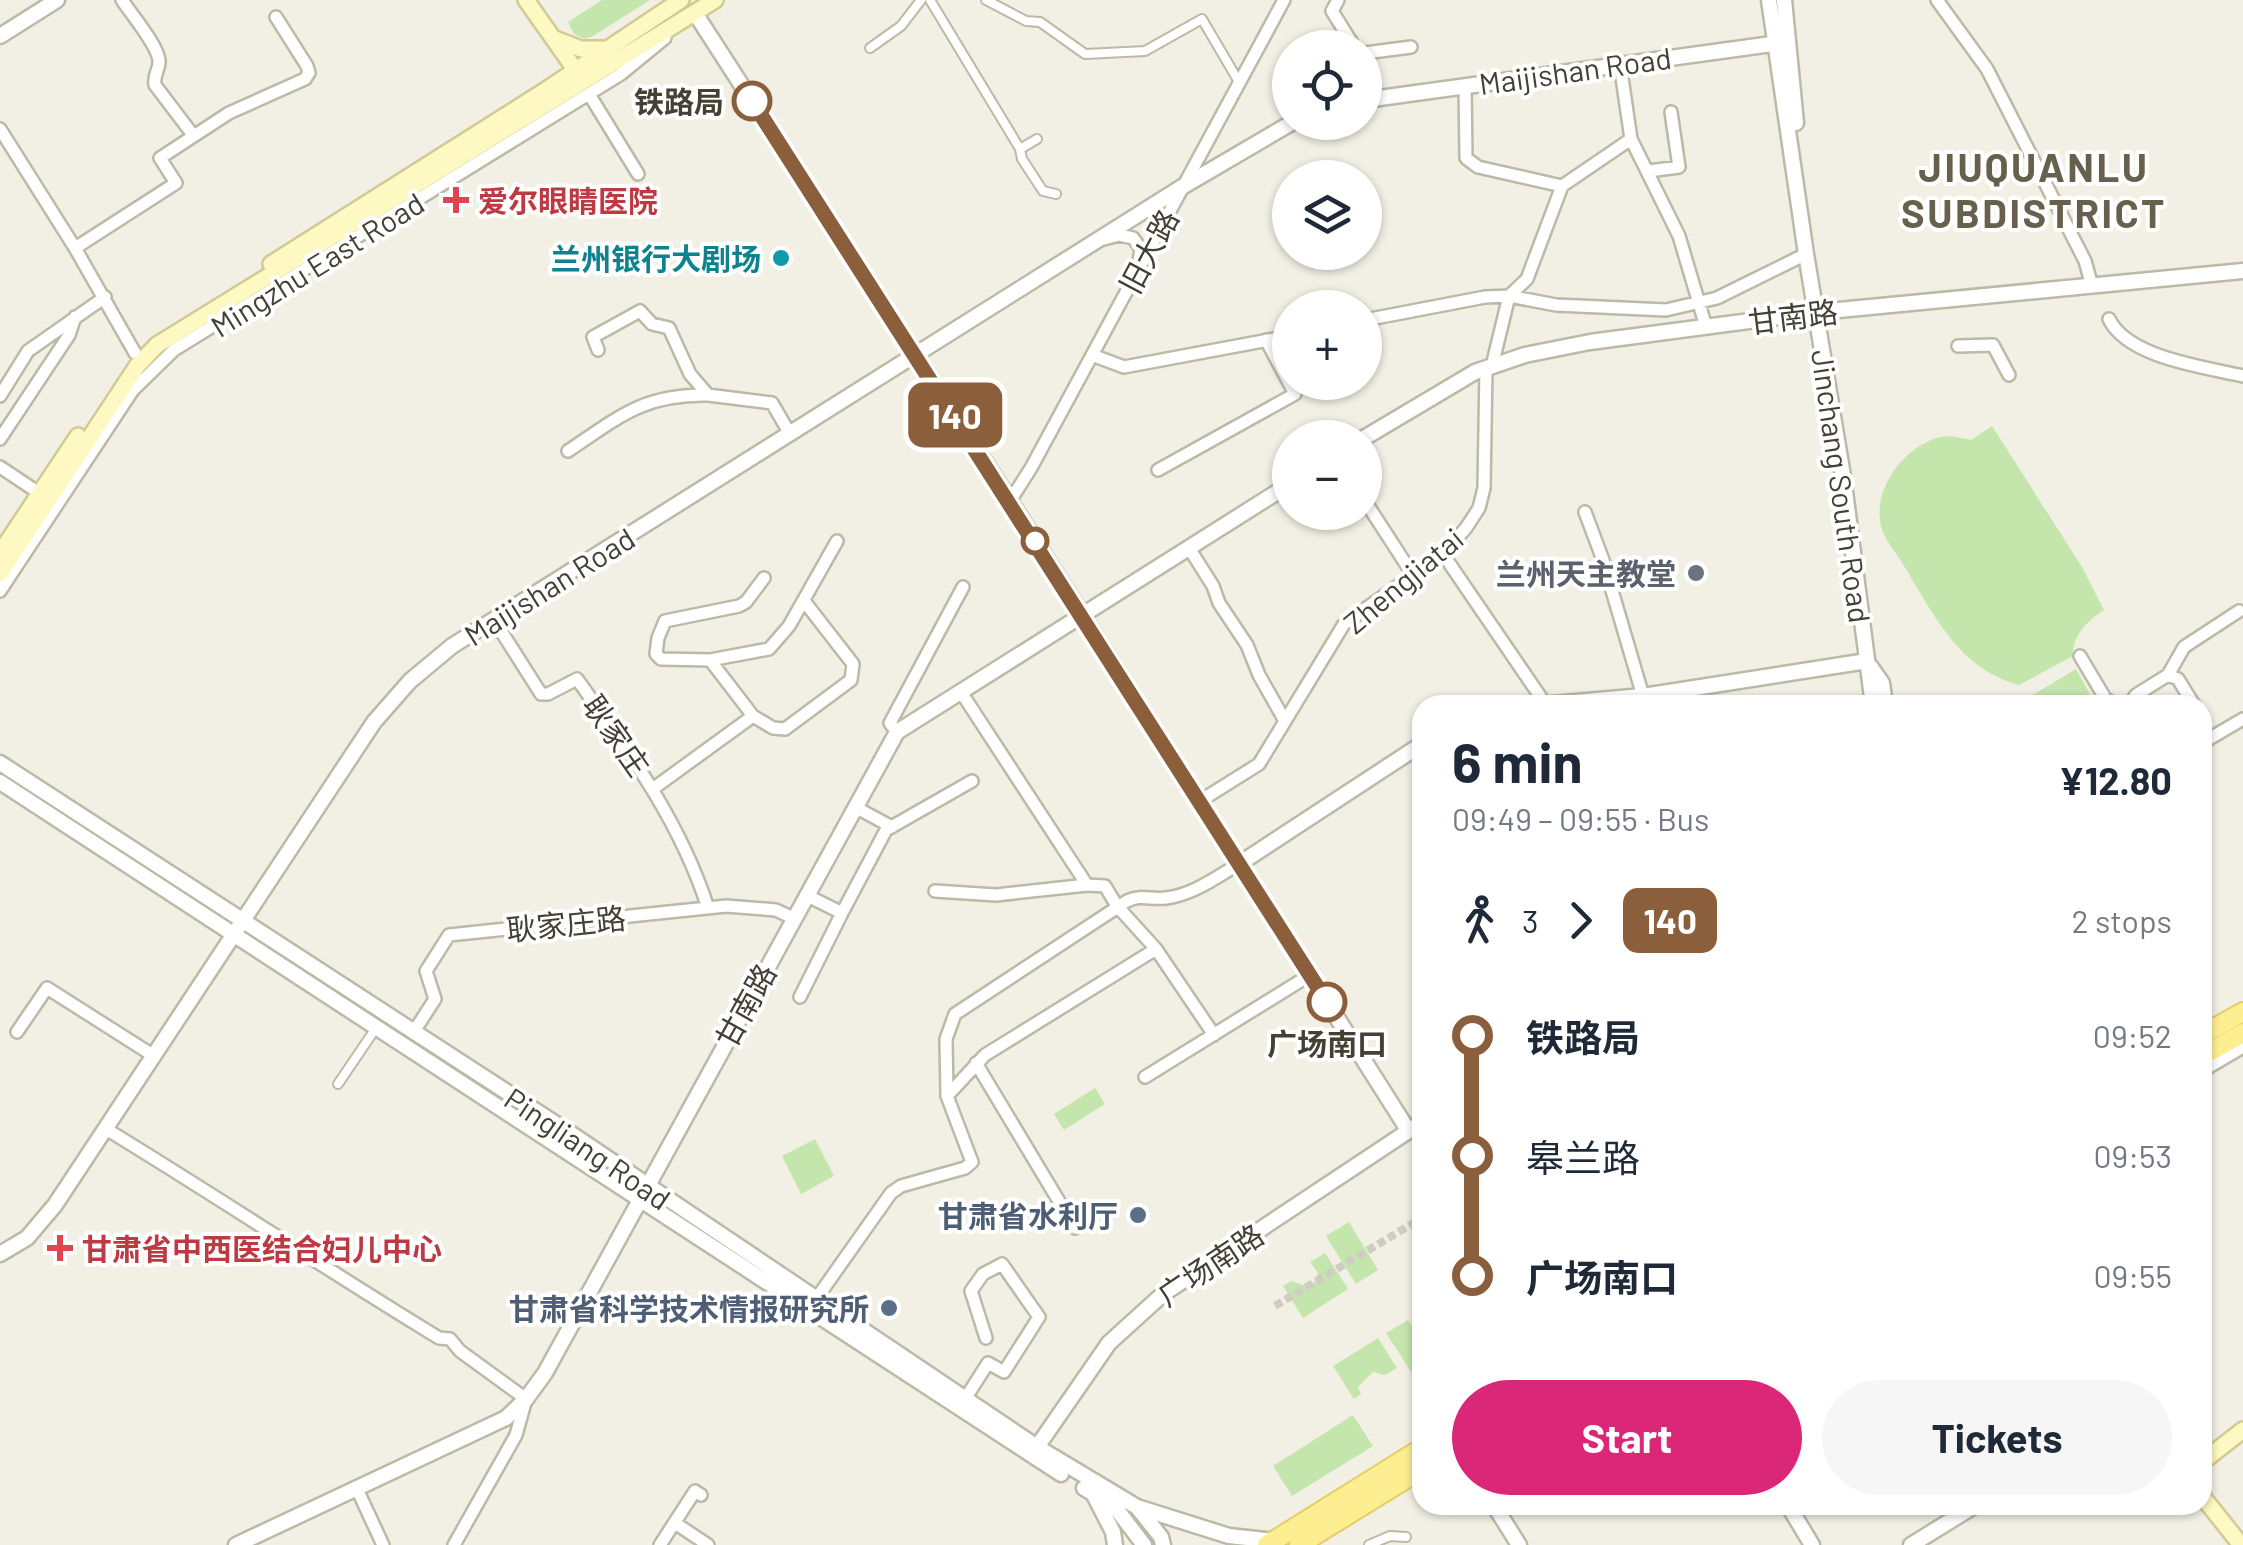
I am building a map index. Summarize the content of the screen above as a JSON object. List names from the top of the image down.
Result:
{
  "streets": {
    "main road": ["Mingzhu East Road"],
    "street": [
      "Maijishan Road",
      "旧大路",
      "甘南路",
      "Jinchang South Road",
      "Zhengjiatai",
      "耿家庄",
      "耿家庄路",
      "Pingliang Road",
      "广场南路"
    ]
  },
  "crossings": [
    ["Maijishan Road", "旧大路"],
    ["Maijishan Road", "Jinchang South Road"],
    ["Maijishan Road", "耿家庄"],
    ["Maijishan Road", "Pingliang Road"],
    ["甘南路", "Jinchang South Road"],
    ["甘南路", "Zhengjiatai"],
    ["甘南路", "耿家庄路"],
    ["甘南路", "Pingliang Road"],
    ["耿家庄", "耿家庄路"],
    ["耿家庄路", "Pingliang Road"],
    ["Pingliang Road", "广场南路"]
  ],
  "districts": ["JIUQUANLU SUBDISTRICT"],
  "places": {
    "other": [
      "铁路局",
      "兰州银行大剧场",
      "兰州天主教堂",
      "广场南口",
      "甘肃省水利厅",
      "甘肃省科学技术情报研究所"
    ],
    "health": ["爱尔眼睛医院", "甘肃省中西医结合妇儿中心"]
  },
  "lines": ["bus line 140"],
  "page": {
    "on_map": "140",
    "map_buttons": ["+", "−"],
    "heading": ["6 min", "09:49 – 09:55 · Bus", "¥12.80"],
    "legs": ["3", "140", "2 stops"],
    "list": [
      {
        "name": "铁路局",
        "value": "09:52"
      },
      {
        "name": "皋兰路",
        "value": "09:53"
      },
      {
        "name": "广场南口",
        "value": "09:55"
      }
    ],
    "buttons": ["Start", "Tickets"]
  }
}
